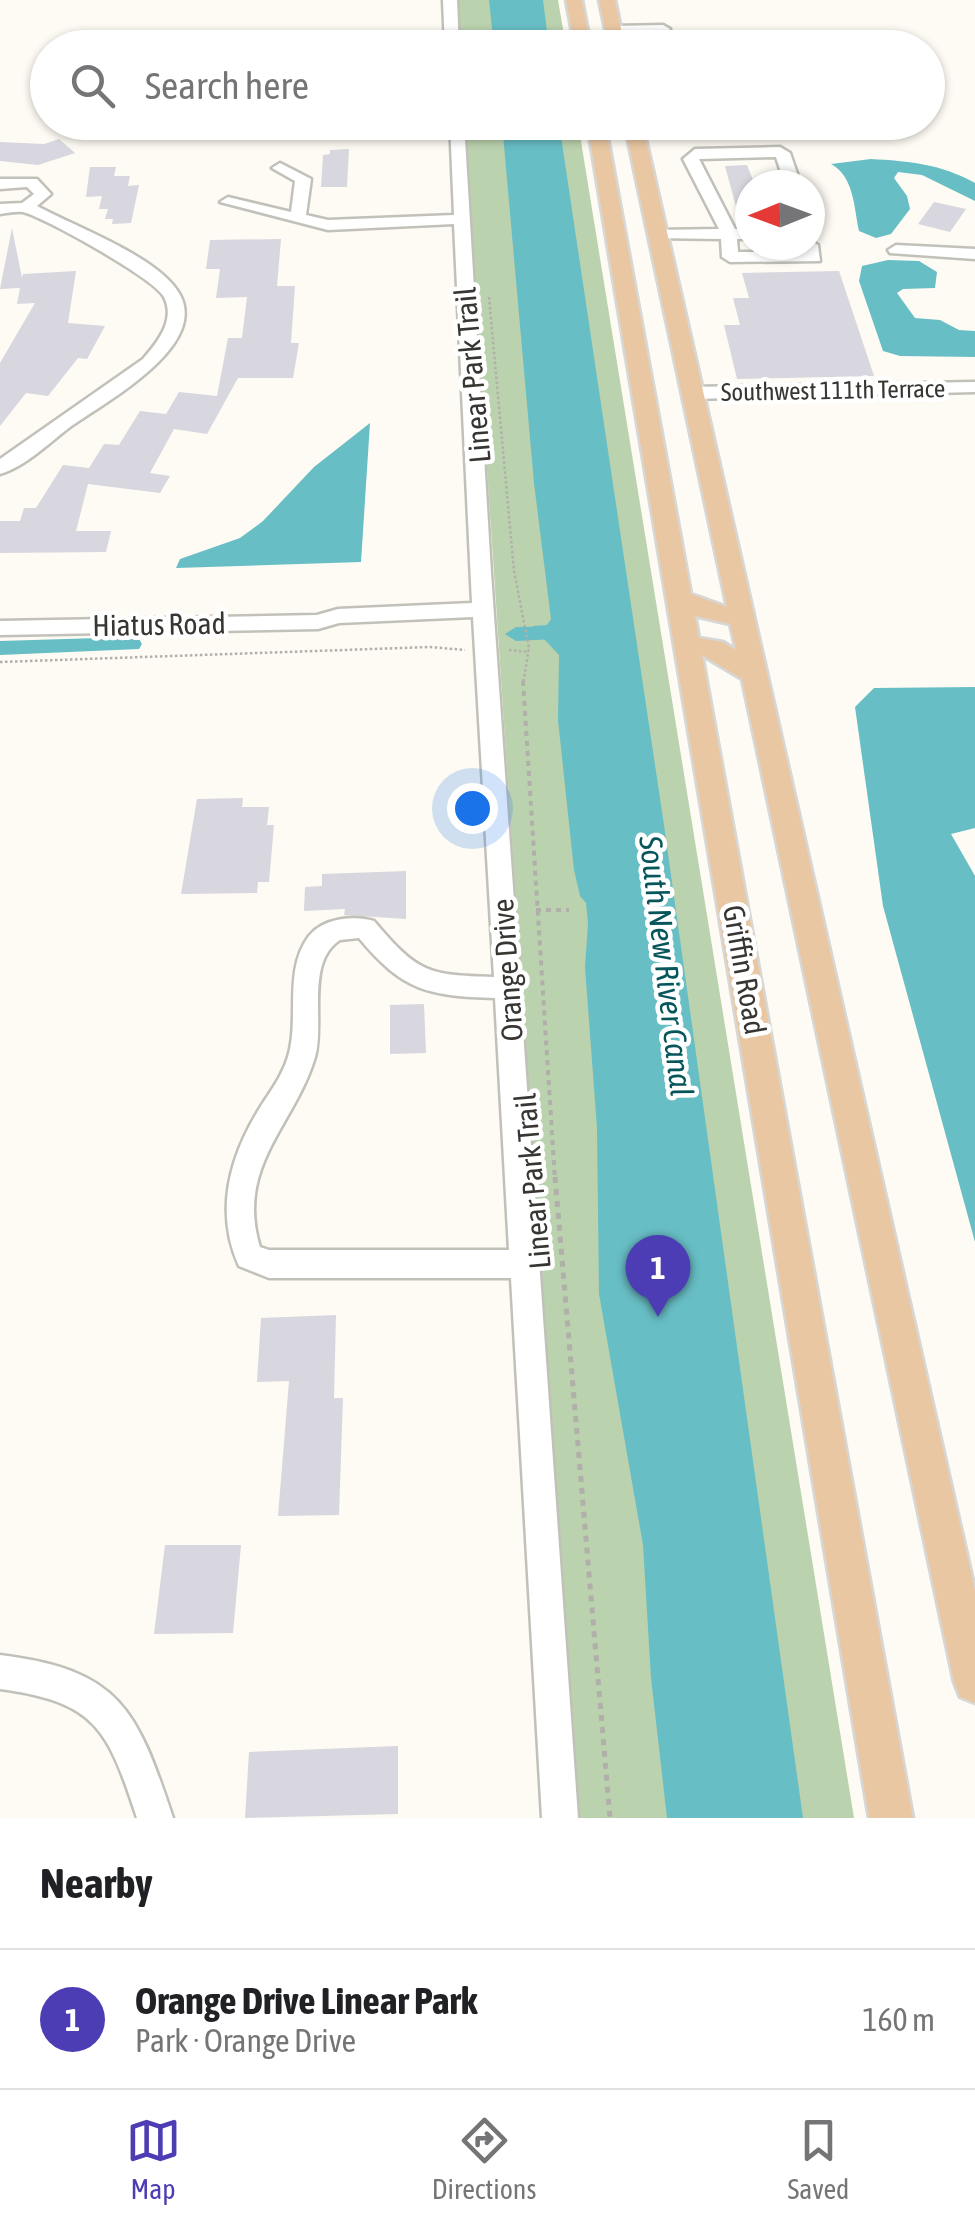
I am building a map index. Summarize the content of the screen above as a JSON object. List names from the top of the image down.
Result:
{
  "streets": {
    "main road": ["Griffin Road"],
    "street": ["Southwest 111th Terrace", "Hiatus Road", "Orange Drive"],
    "path": ["Linear Park Trail"]
  },
  "crossings": [
    ["Hiatus Road", "Orange Drive"]
  ],
  "water": ["South New River Canal"],
  "north": "left",
  "page": {
    "search": "Search here",
    "pins": "1",
    "heading": "Nearby",
    "list": [
      {
        "mark": "1",
        "name": "Orange Drive Linear Park",
        "note": "Park · Orange Drive",
        "value": "160 m"
      }
    ],
    "nav": ["Map", "Directions", "Saved"]
  }
}
